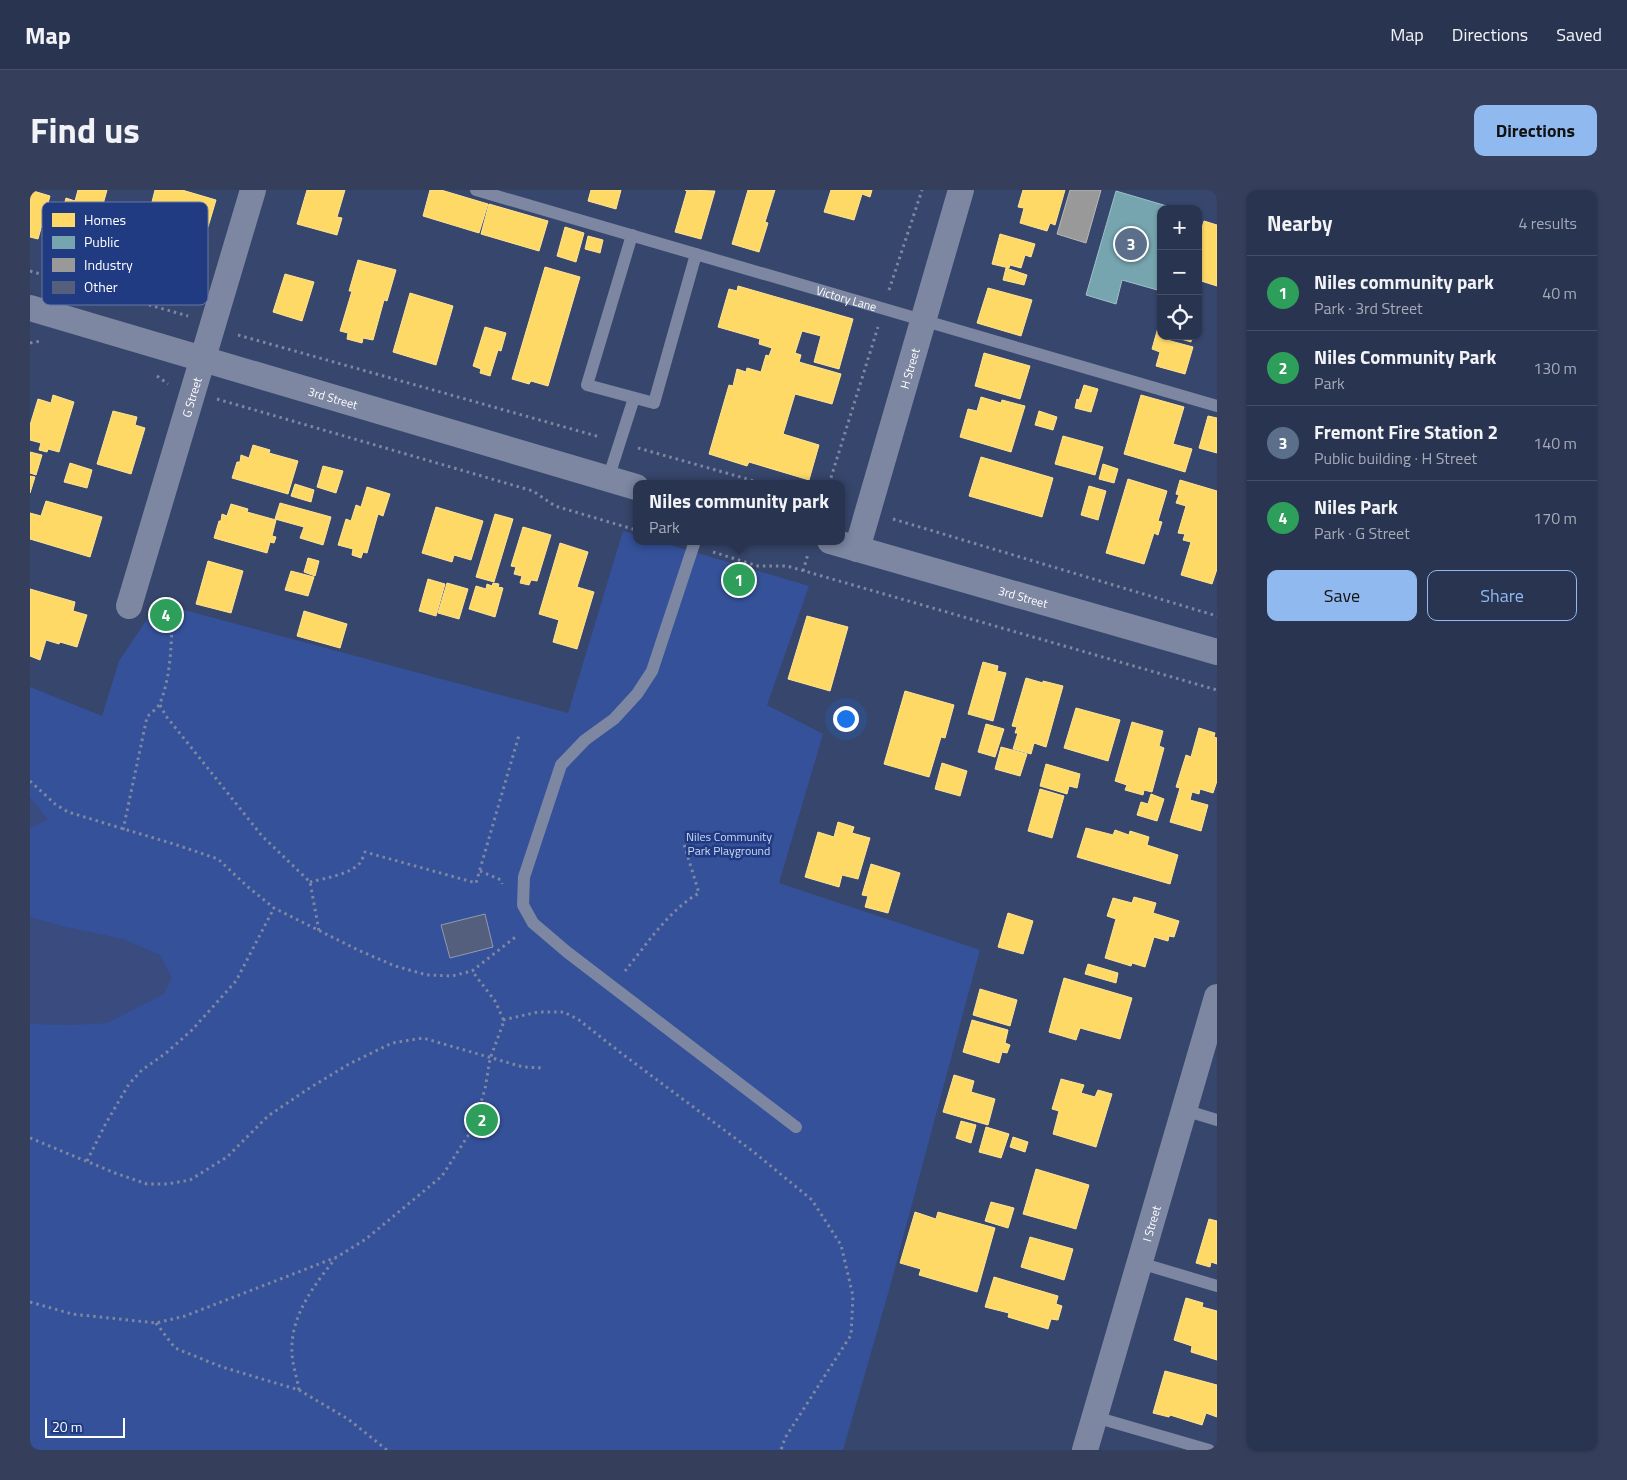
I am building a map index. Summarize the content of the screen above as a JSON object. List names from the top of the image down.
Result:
{
  "streets": {
    "street": [
      "H Street",
      "G Street",
      "3rd Street",
      "I Street"
    ],
    "lane": ["Victory Lane"]
  },
  "crossings": [
    ["Victory Lane", "H Street"],
    ["H Street", "3rd Street"],
    ["G Street", "3rd Street"]
  ],
  "parks": ["Niles Community Park Playground"],
  "legend": [
    "Homes",
    "Public",
    "Industry",
    "Other"
  ],
  "scale_bar": "20 m",
  "page": {
    "header": "Map",
    "nav": ["Map", "Directions", "Saved"],
    "title": "Find us",
    "buttons": [
      "Directions",
      ["Save", "Share"]
    ],
    "heading": ["Nearby", "4 results"],
    "map_buttons": ["+", "−"],
    "pins": [
      "3",
      "1",
      "4",
      "2"
    ],
    "list": [
      {
        "mark": "1",
        "name": "Niles community park",
        "note": "Park · 3rd Street",
        "value": "40 m"
      },
      {
        "mark": "2",
        "name": "Niles Community Park",
        "note": "Park",
        "value": "130 m"
      },
      {
        "mark": "3",
        "name": "Fremont Fire Station 2",
        "note": "Public building · H Street",
        "value": "140 m"
      },
      {
        "mark": "4",
        "name": "Niles Park",
        "note": "Park · G Street",
        "value": "170 m"
      }
    ],
    "popup": ["Niles community park", "Park"],
    "scale": "20 m"
  }
}
